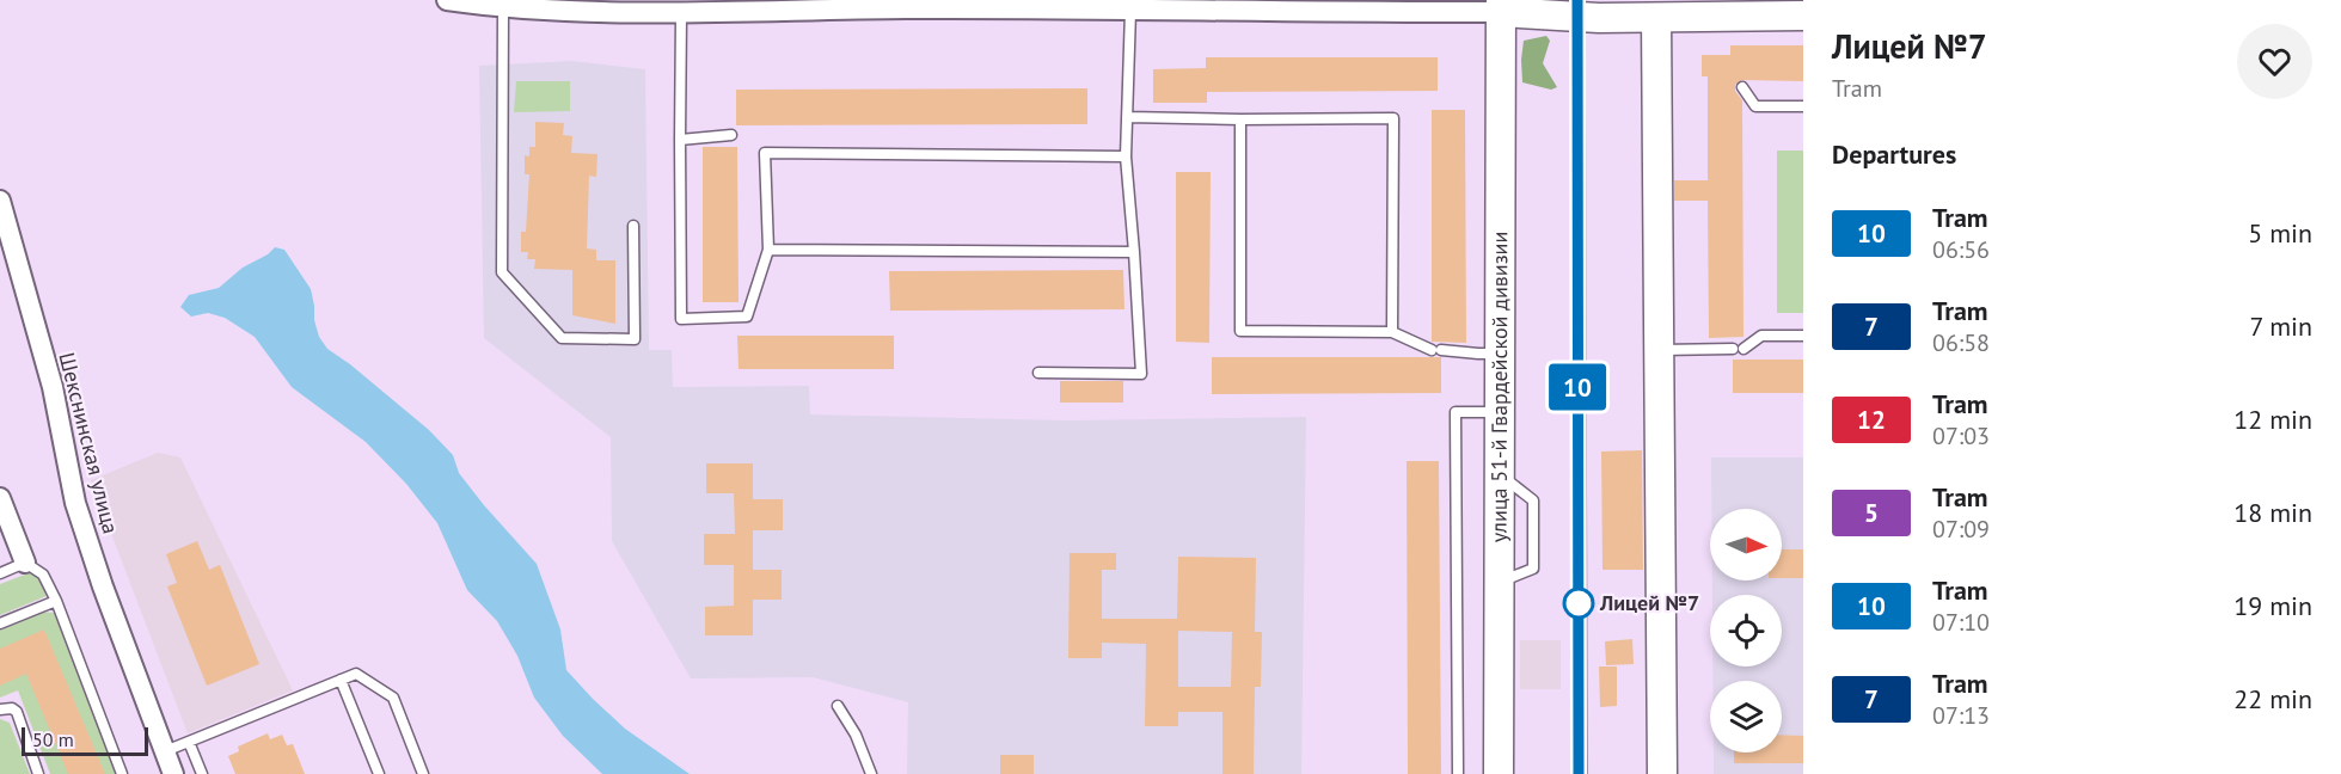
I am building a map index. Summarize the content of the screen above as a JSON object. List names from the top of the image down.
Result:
{
  "streets": {
    "main road": ["улица 51-й Гвардейской дивизии"],
    "street": ["Шекснинская улица"]
  },
  "places": ["Лицей №7"],
  "lines": ["tram line 10"],
  "scale_bar": "50 m",
  "north": "right",
  "page": {
    "on_map": "10",
    "heading": [
      ["Лицей №7", "Tram"],
      "Departures"
    ],
    "list": [
      {
        "mark": "10",
        "name": "Tram",
        "note": "06:56",
        "value": "5 min"
      },
      {
        "mark": "7",
        "name": "Tram",
        "note": "06:58",
        "value": "7 min"
      },
      {
        "mark": "12",
        "name": "Tram",
        "note": "07:03",
        "value": "12 min"
      },
      {
        "mark": "5",
        "name": "Tram",
        "note": "07:09",
        "value": "18 min"
      },
      {
        "mark": "10",
        "name": "Tram",
        "note": "07:10",
        "value": "19 min"
      },
      {
        "mark": "7",
        "name": "Tram",
        "note": "07:13",
        "value": "22 min"
      }
    ],
    "scale": "50 m"
  }
}
